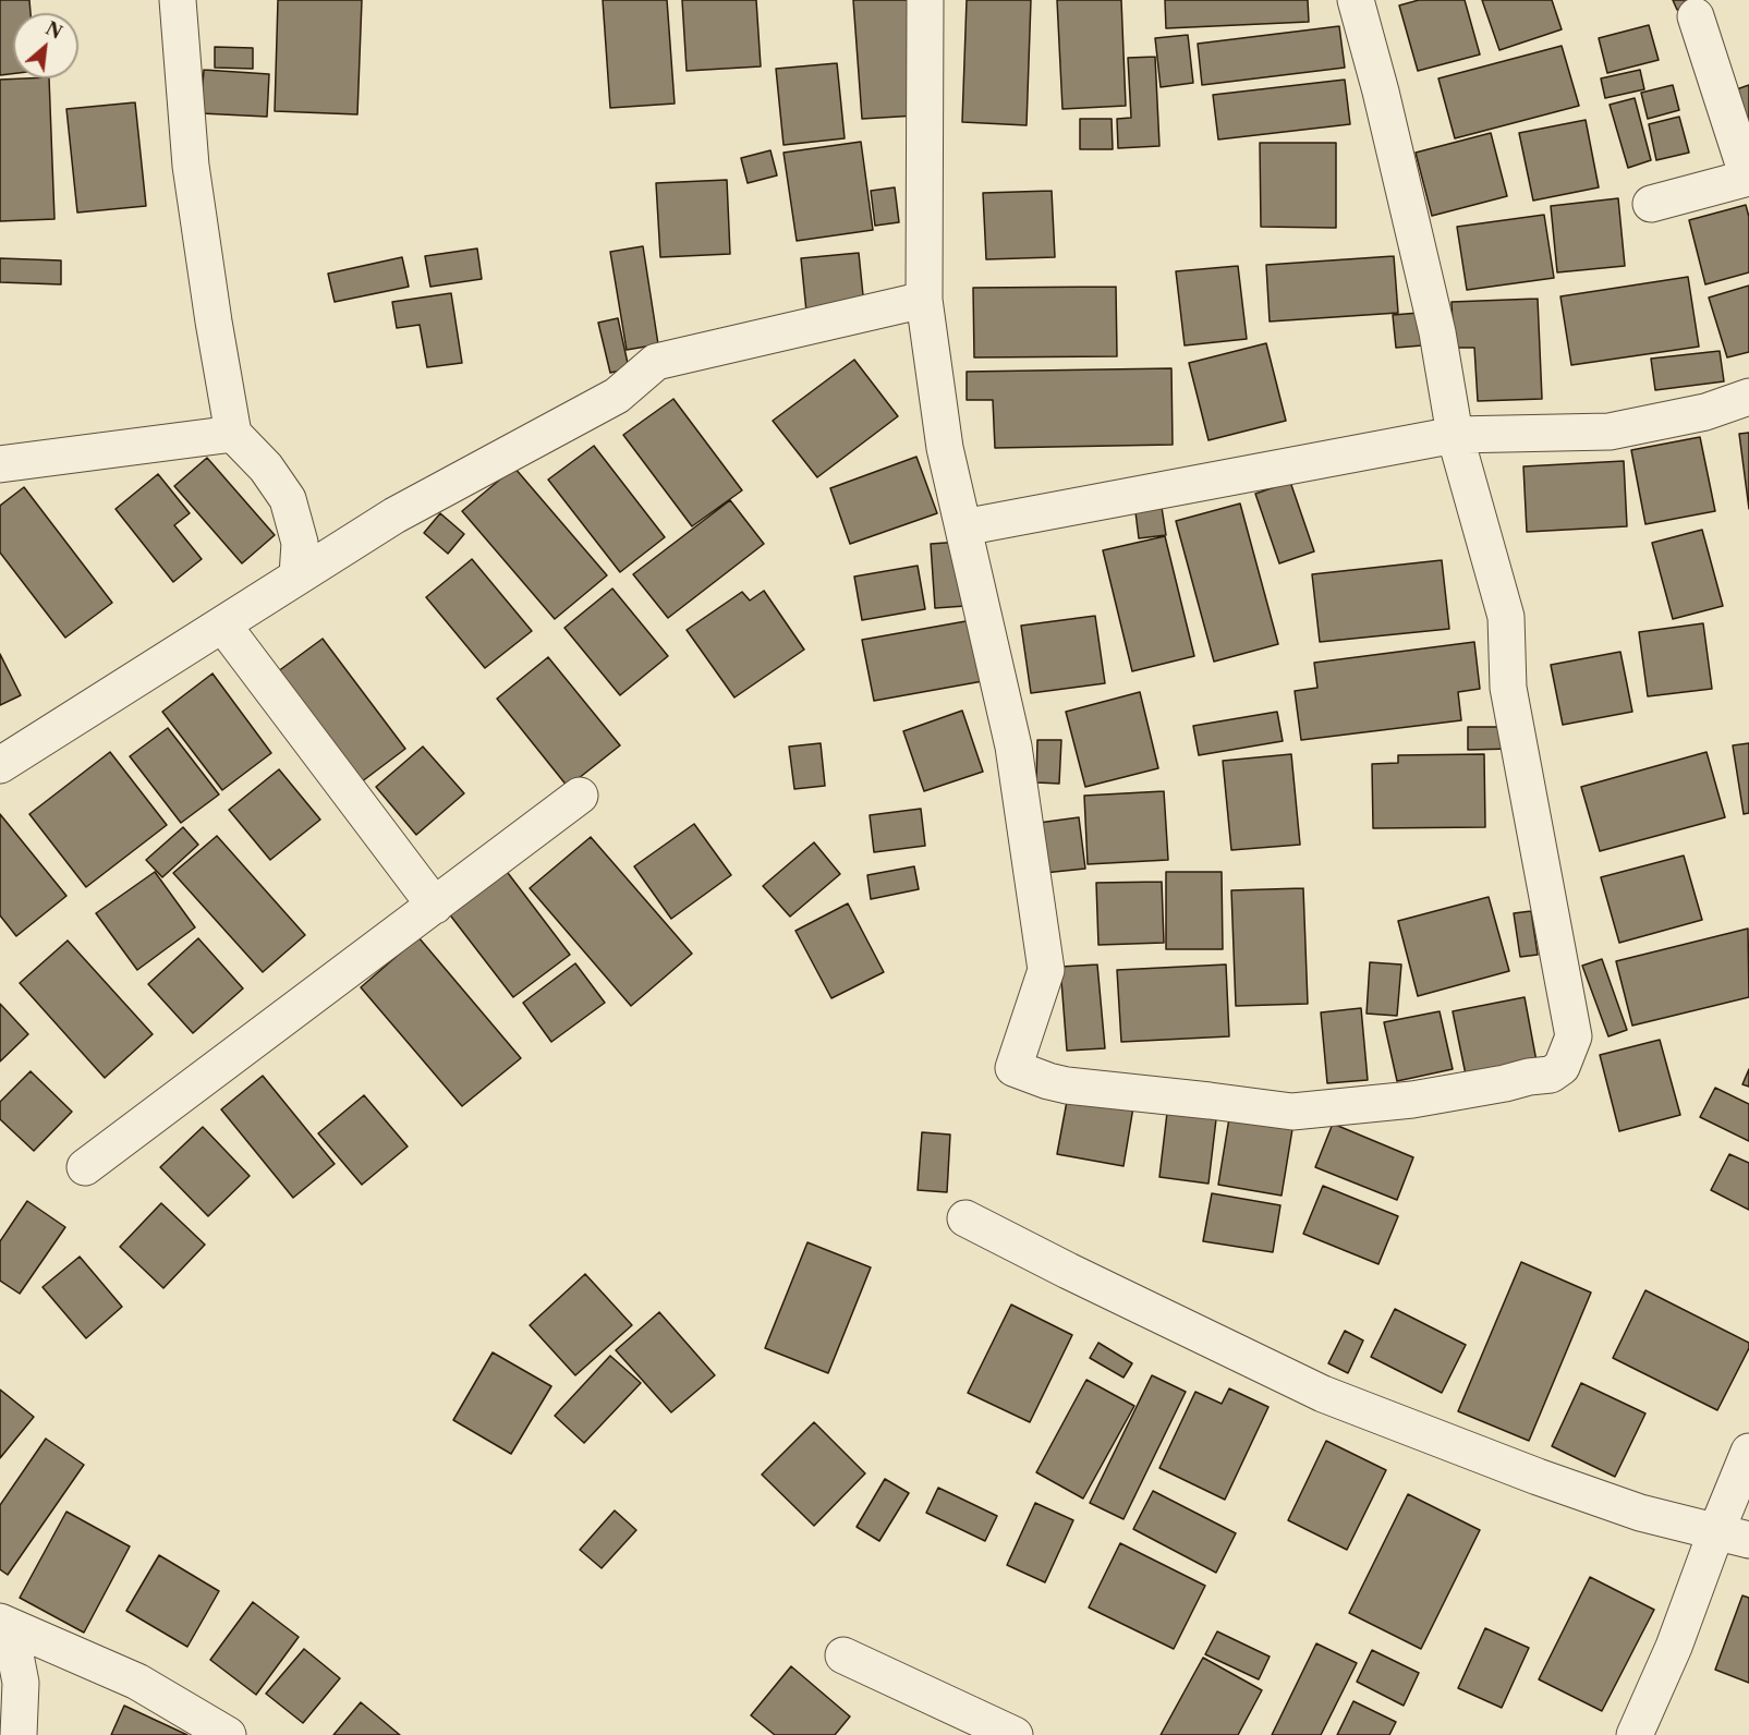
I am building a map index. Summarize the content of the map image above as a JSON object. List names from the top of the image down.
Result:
{
  "north": "top right"
}
